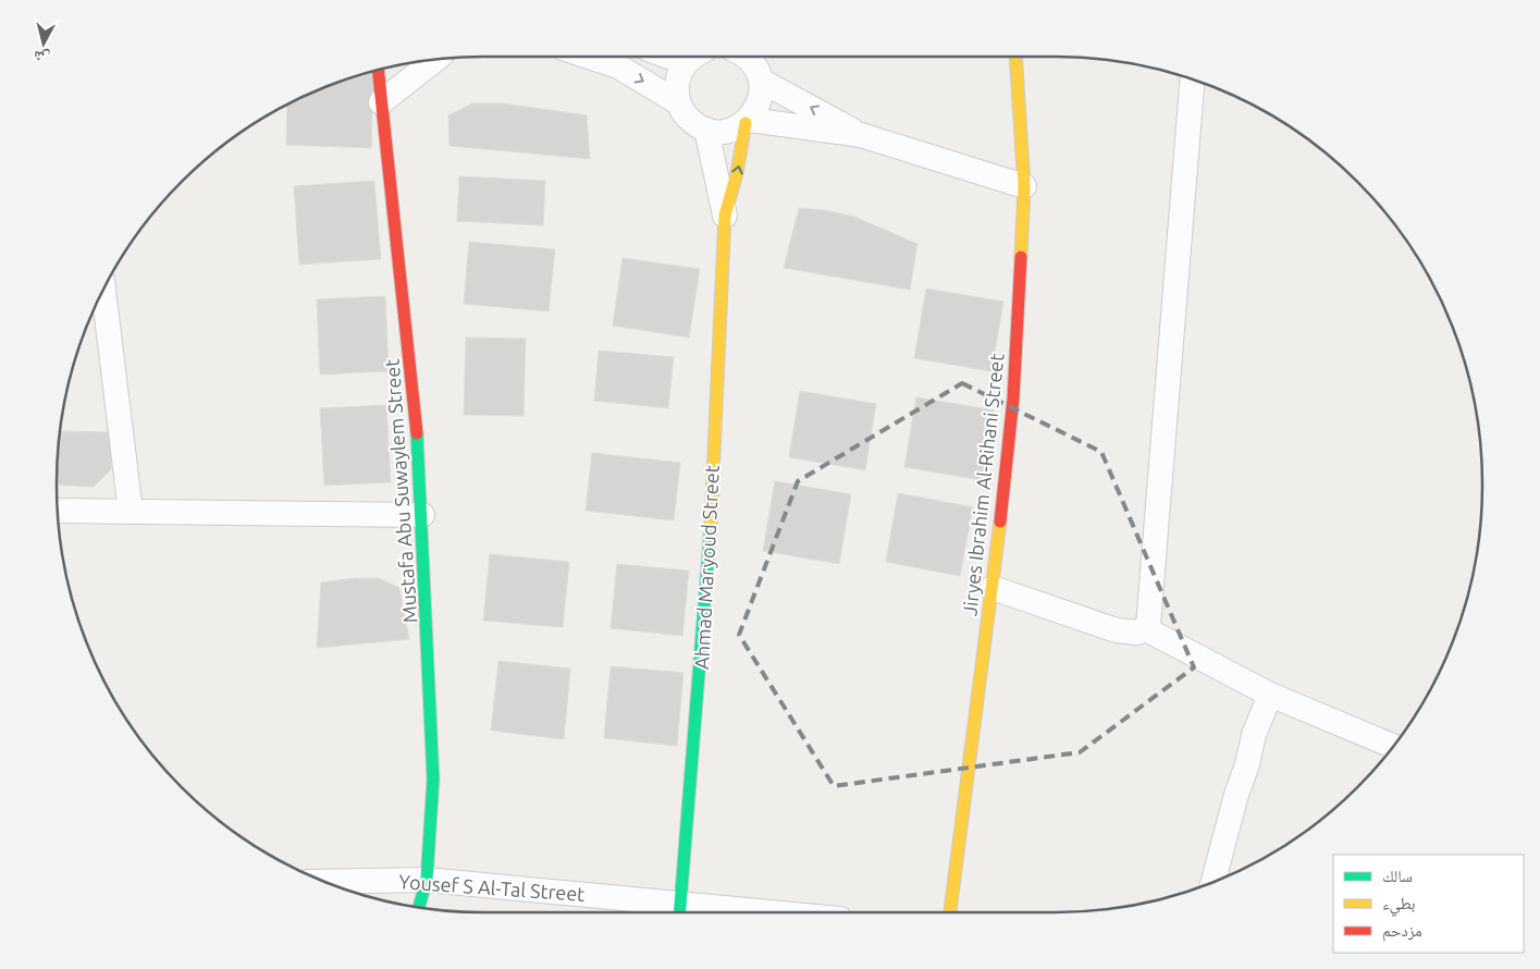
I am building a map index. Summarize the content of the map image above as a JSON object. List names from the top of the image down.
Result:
{
  "streets": {
    "street": [
      "Jiryes Ibrahim Al-Rihani Street",
      "Mustafa Abu Suwaylem Street",
      "Ahmad Maryoud Street",
      "Yousef S Al-Tal Street"
    ]
  },
  "crossings": [
    ["Mustafa Abu Suwaylem Street", "Yousef S Al-Tal Street"],
    ["Ahmad Maryoud Street", "Yousef S Al-Tal Street"]
  ],
  "legend": ["سالك", "بطيء", "مزدحم"],
  "north": "bottom"
}
